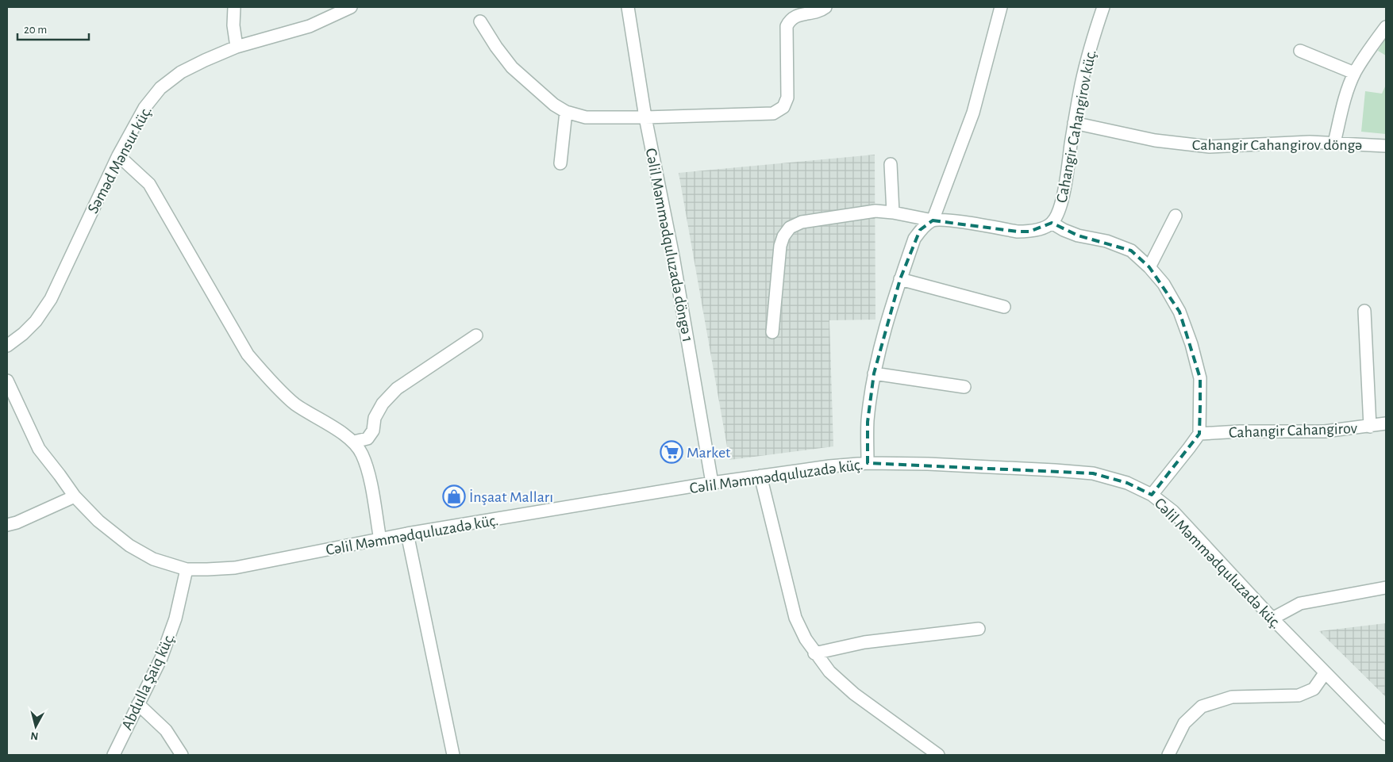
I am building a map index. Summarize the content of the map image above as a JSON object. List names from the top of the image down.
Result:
{
  "streets": {
    "street": [
      "Cahangir Cahangirov küç.",
      "Cahangir Cahangirov döngə",
      "Səməd Mənsur küç.",
      "Cəlil Məmmədquluzadə döngə 1",
      "Cahangir Cahangirov",
      "Cəlil Məmmədquluzadə küç.",
      "Abdulla Şaiq küç."
    ]
  },
  "crossings": [
    ["Cahangir Cahangirov küç.", "Cahangir Cahangirov döngə"],
    ["Cəlil Məmmədquluzadə döngə 1", "Cəlil Məmmədquluzadə küç."],
    ["Cəlil Məmmədquluzadə küç.", "Abdulla Şaiq küç."]
  ],
  "places": {
    "supermarket": ["Market"],
    "shop": ["İnşaat Malları"]
  },
  "scale_bar": "20 m",
  "north": "bottom"
}
